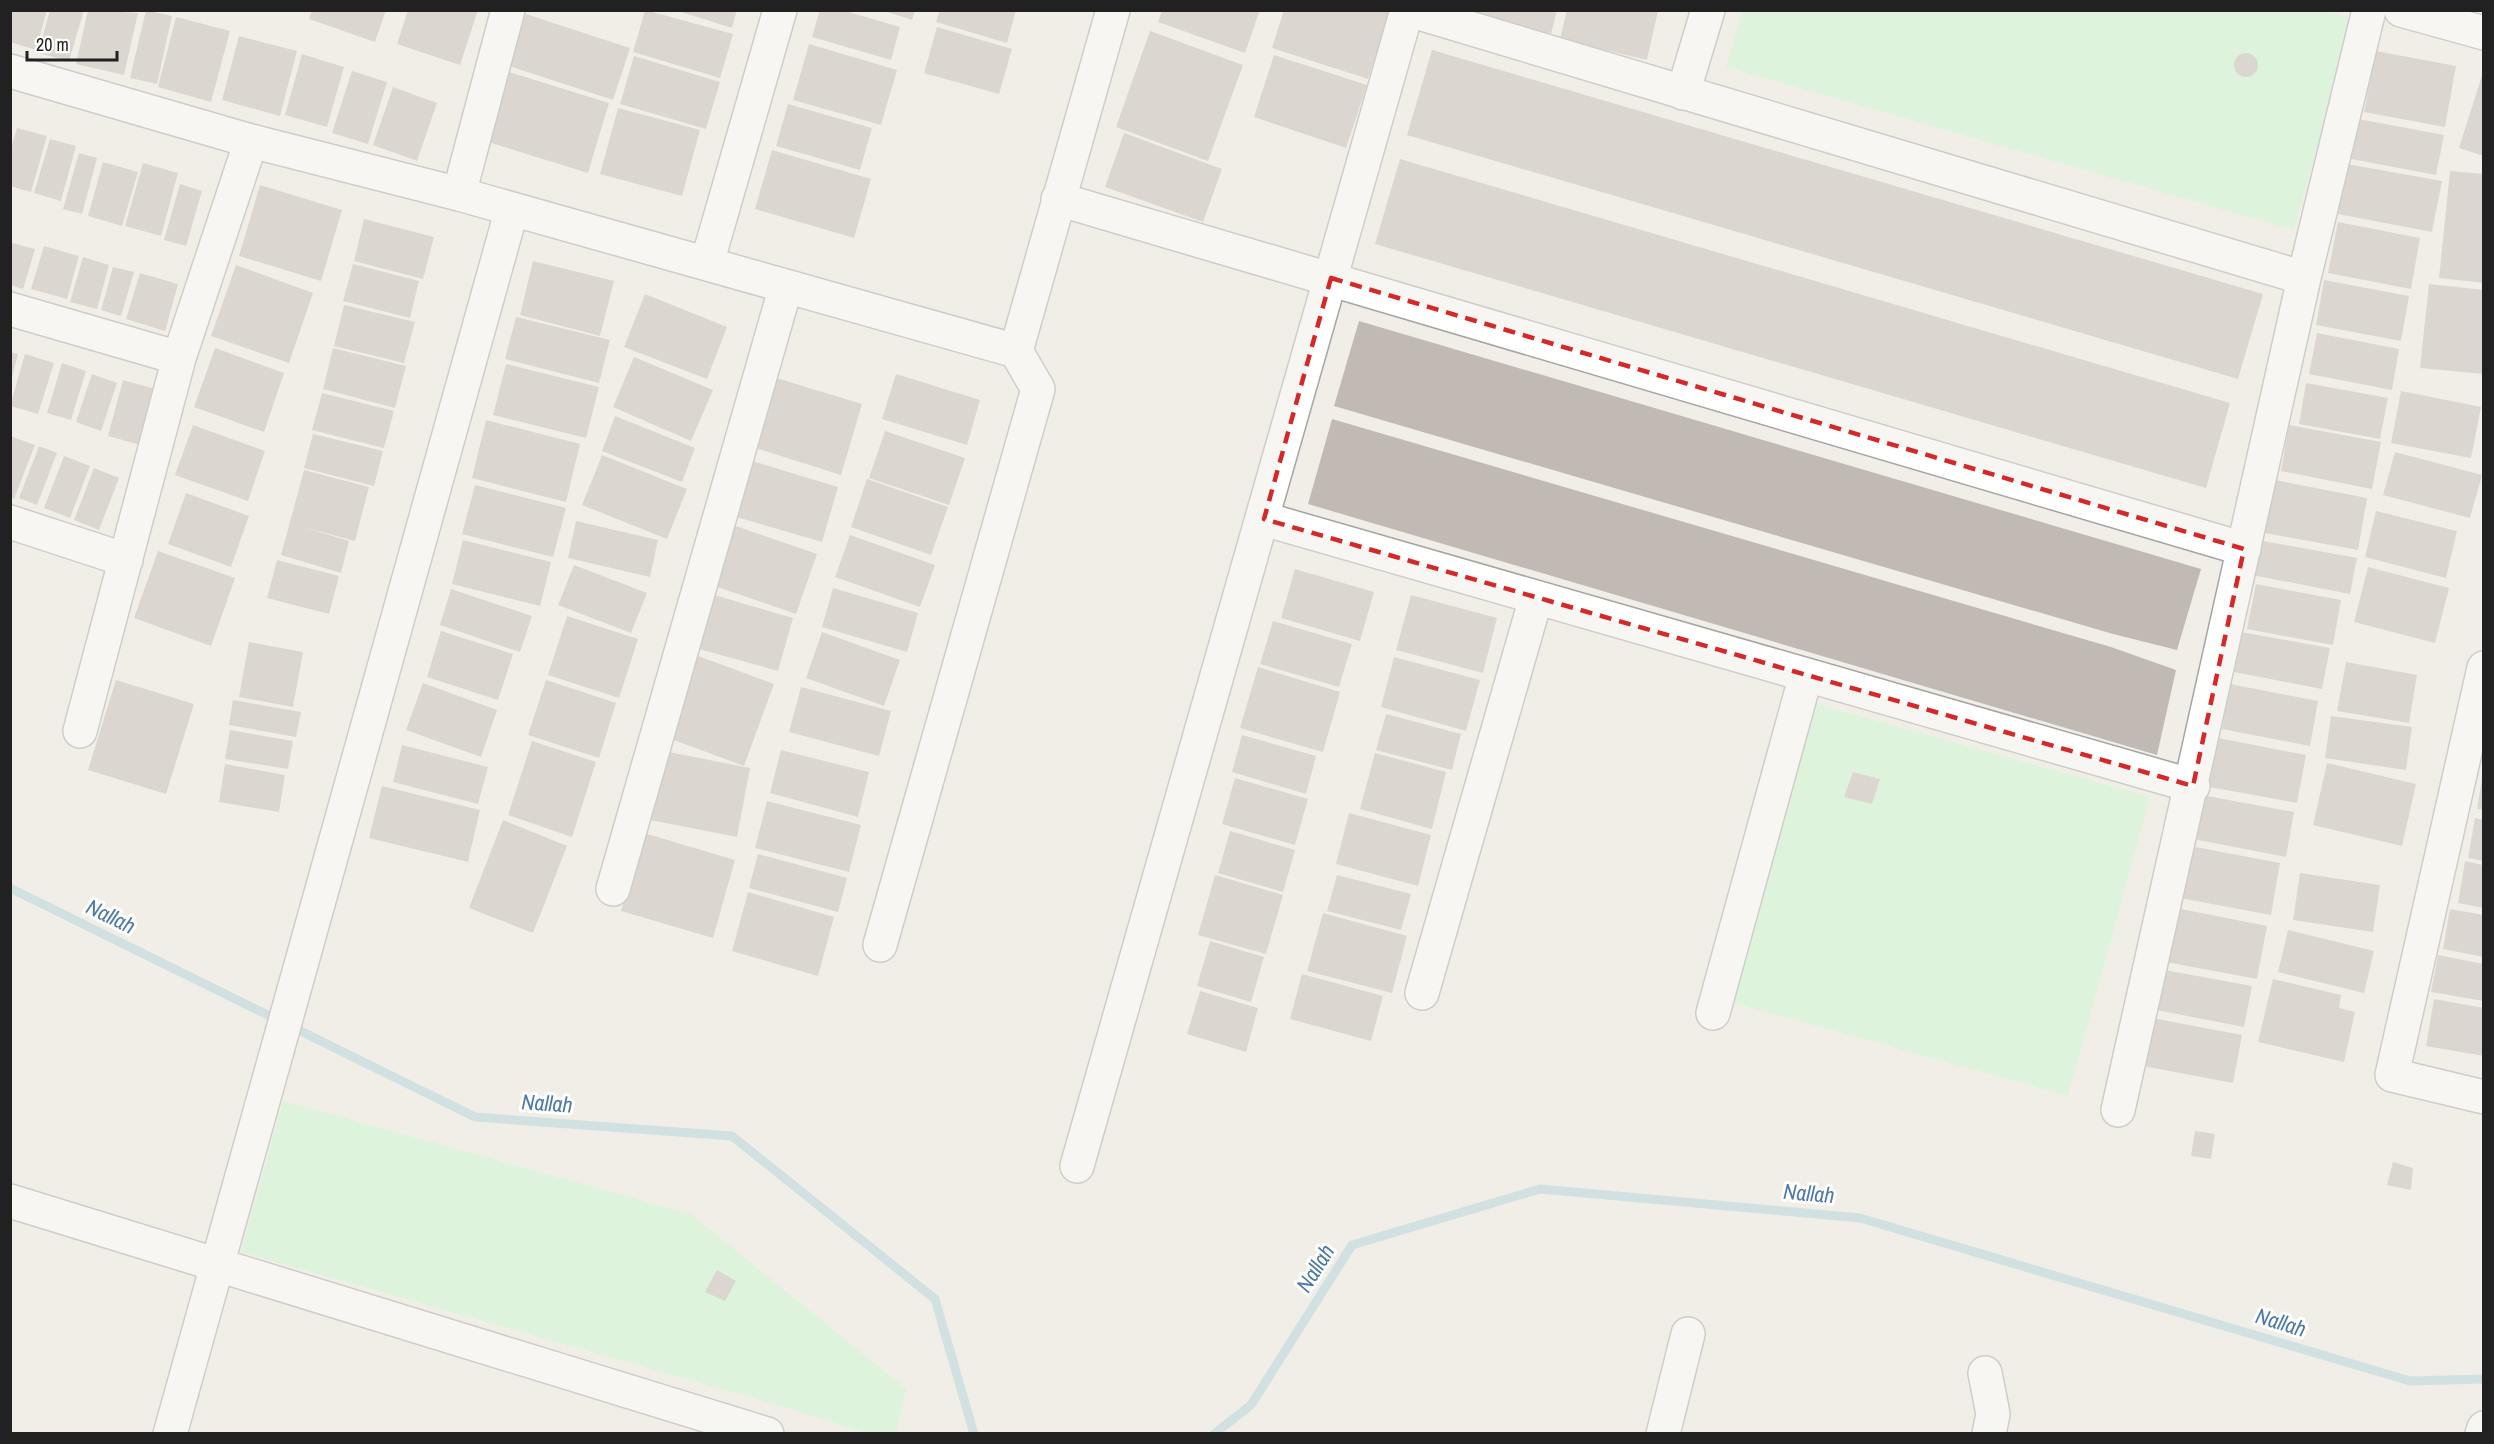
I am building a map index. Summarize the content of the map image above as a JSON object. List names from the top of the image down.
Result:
{
  "water": ["Nallah"],
  "scale_bar": "20 m"
}
